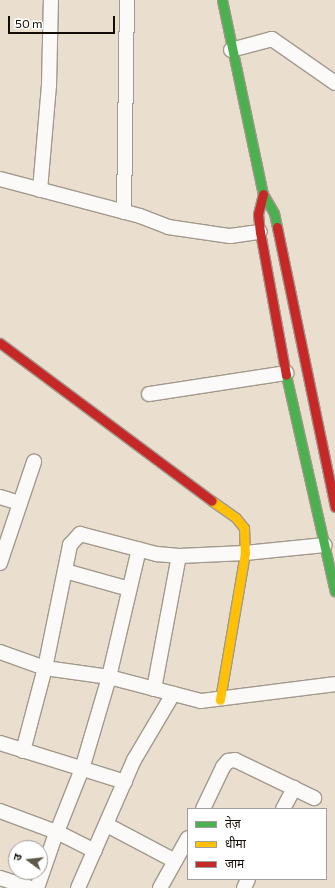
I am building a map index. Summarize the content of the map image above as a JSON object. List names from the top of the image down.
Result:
{
  "legend": ["तेज़", "धीमा", "जाम"],
  "scale_bar": "50 m",
  "north": "left"
}
